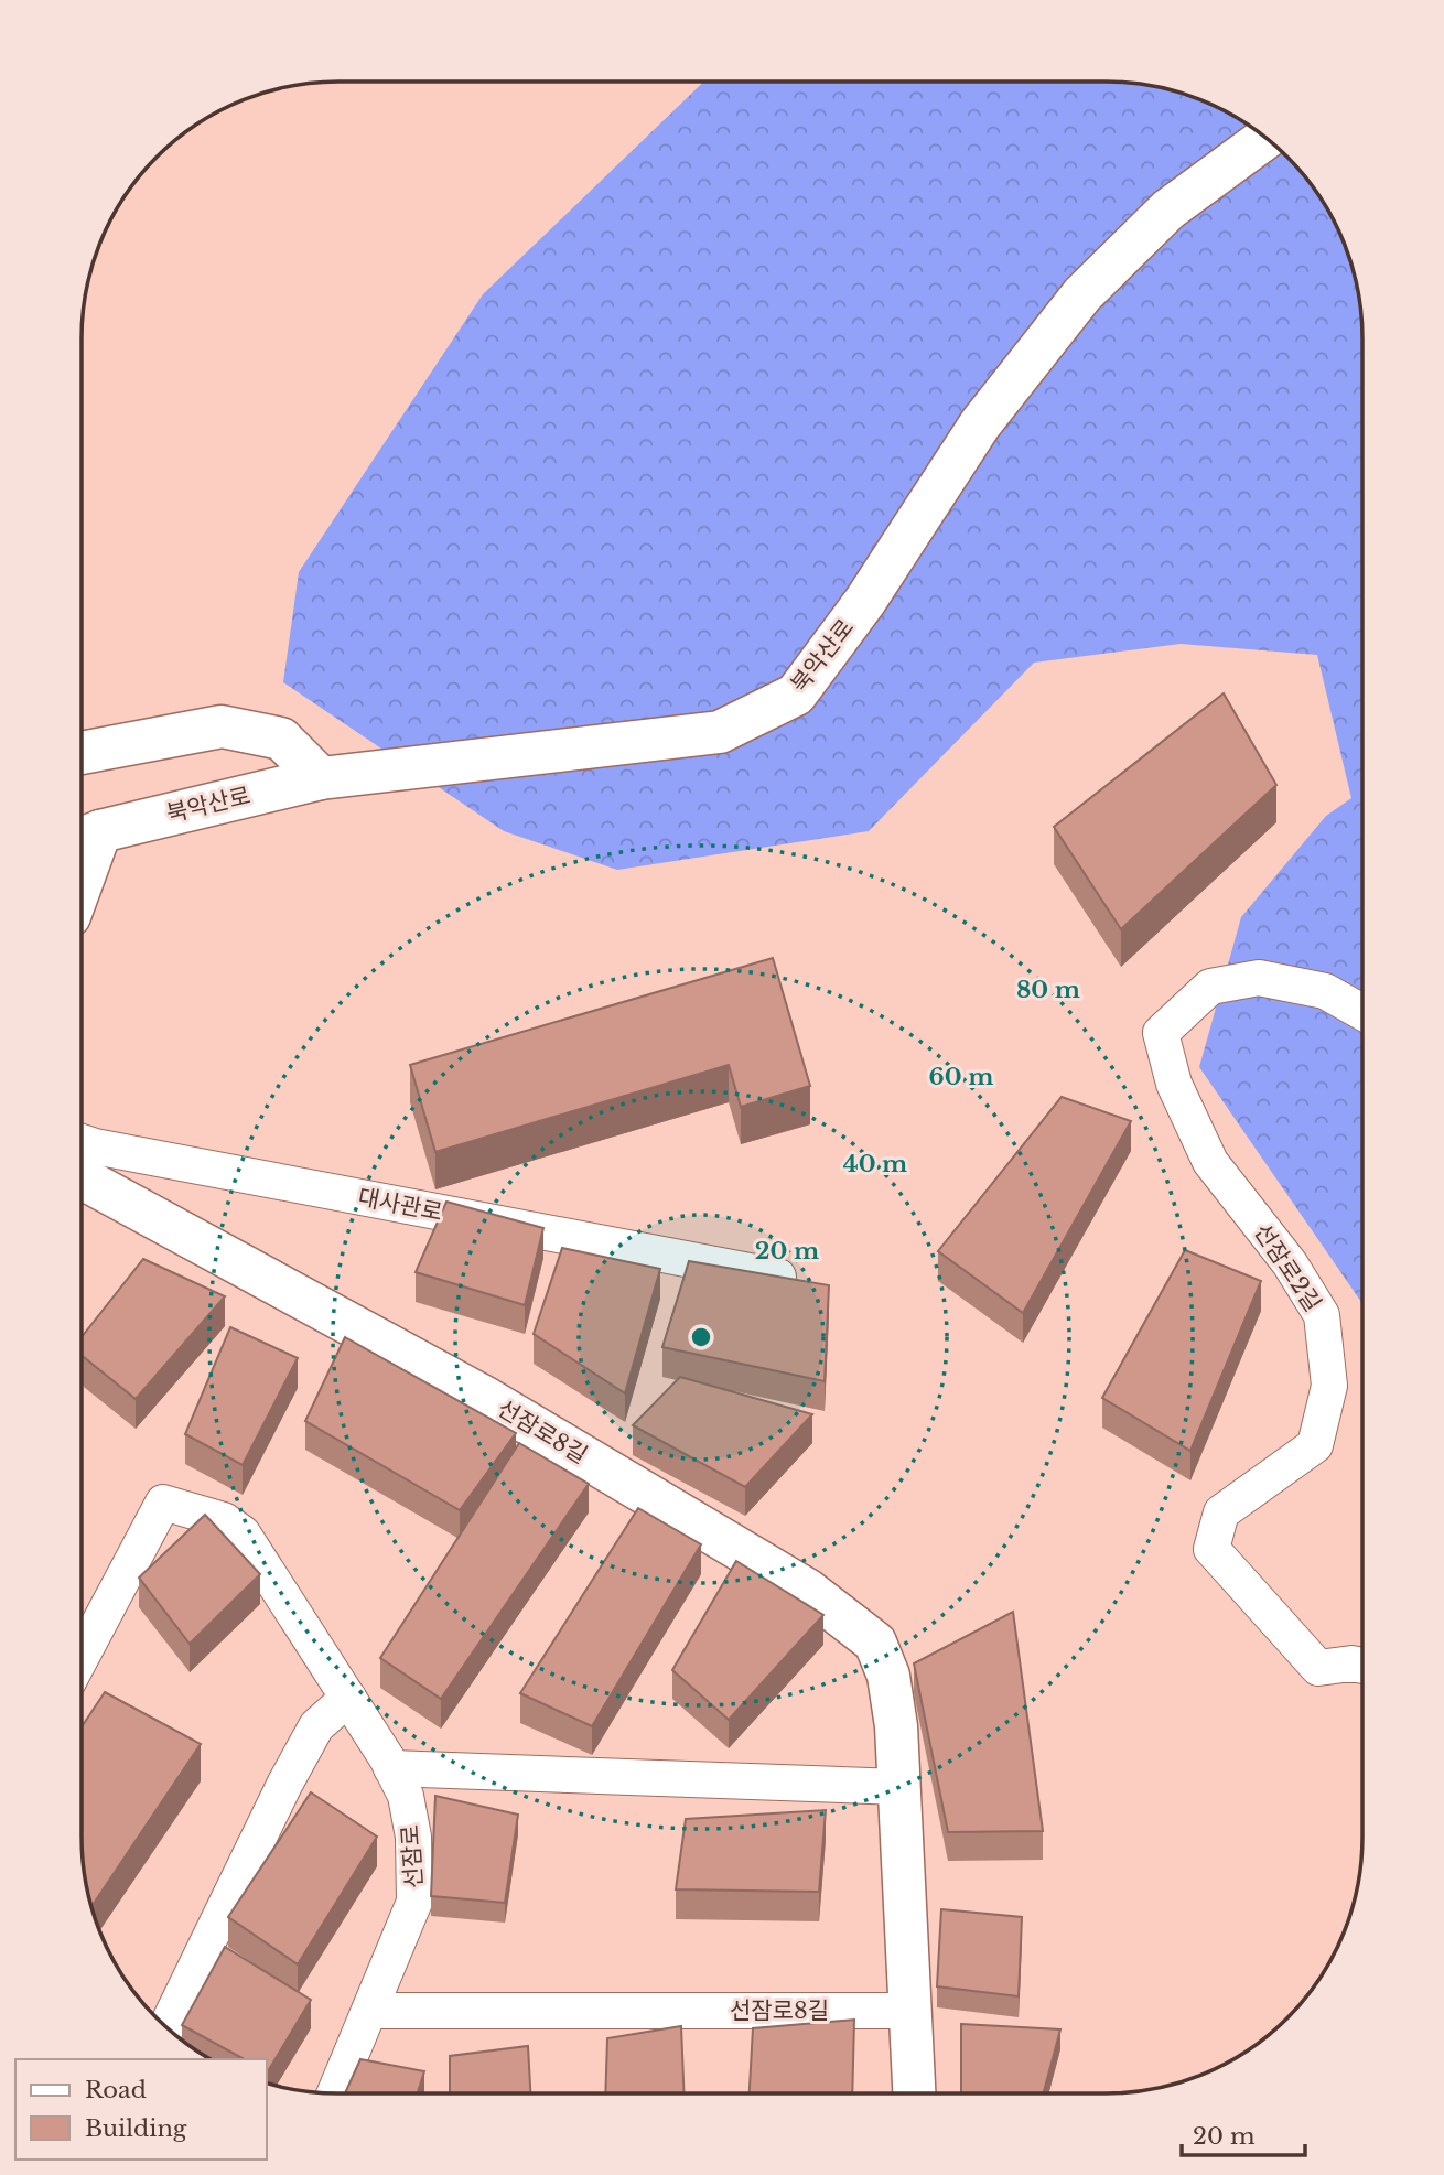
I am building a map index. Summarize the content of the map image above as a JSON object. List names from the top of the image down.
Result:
{
  "streets": {
    "street": [
      "북악산로",
      "대사관로",
      "선잠로2길",
      "선잠로8길",
      "선잠로"
    ]
  },
  "crossings": [
    ["선잠로8길", "선잠로"]
  ],
  "legend": ["Road", "Building"],
  "scale_bar": "20 m",
  "rings": [
    "80 m",
    "60 m",
    "40 m",
    "20 m"
  ]
}
